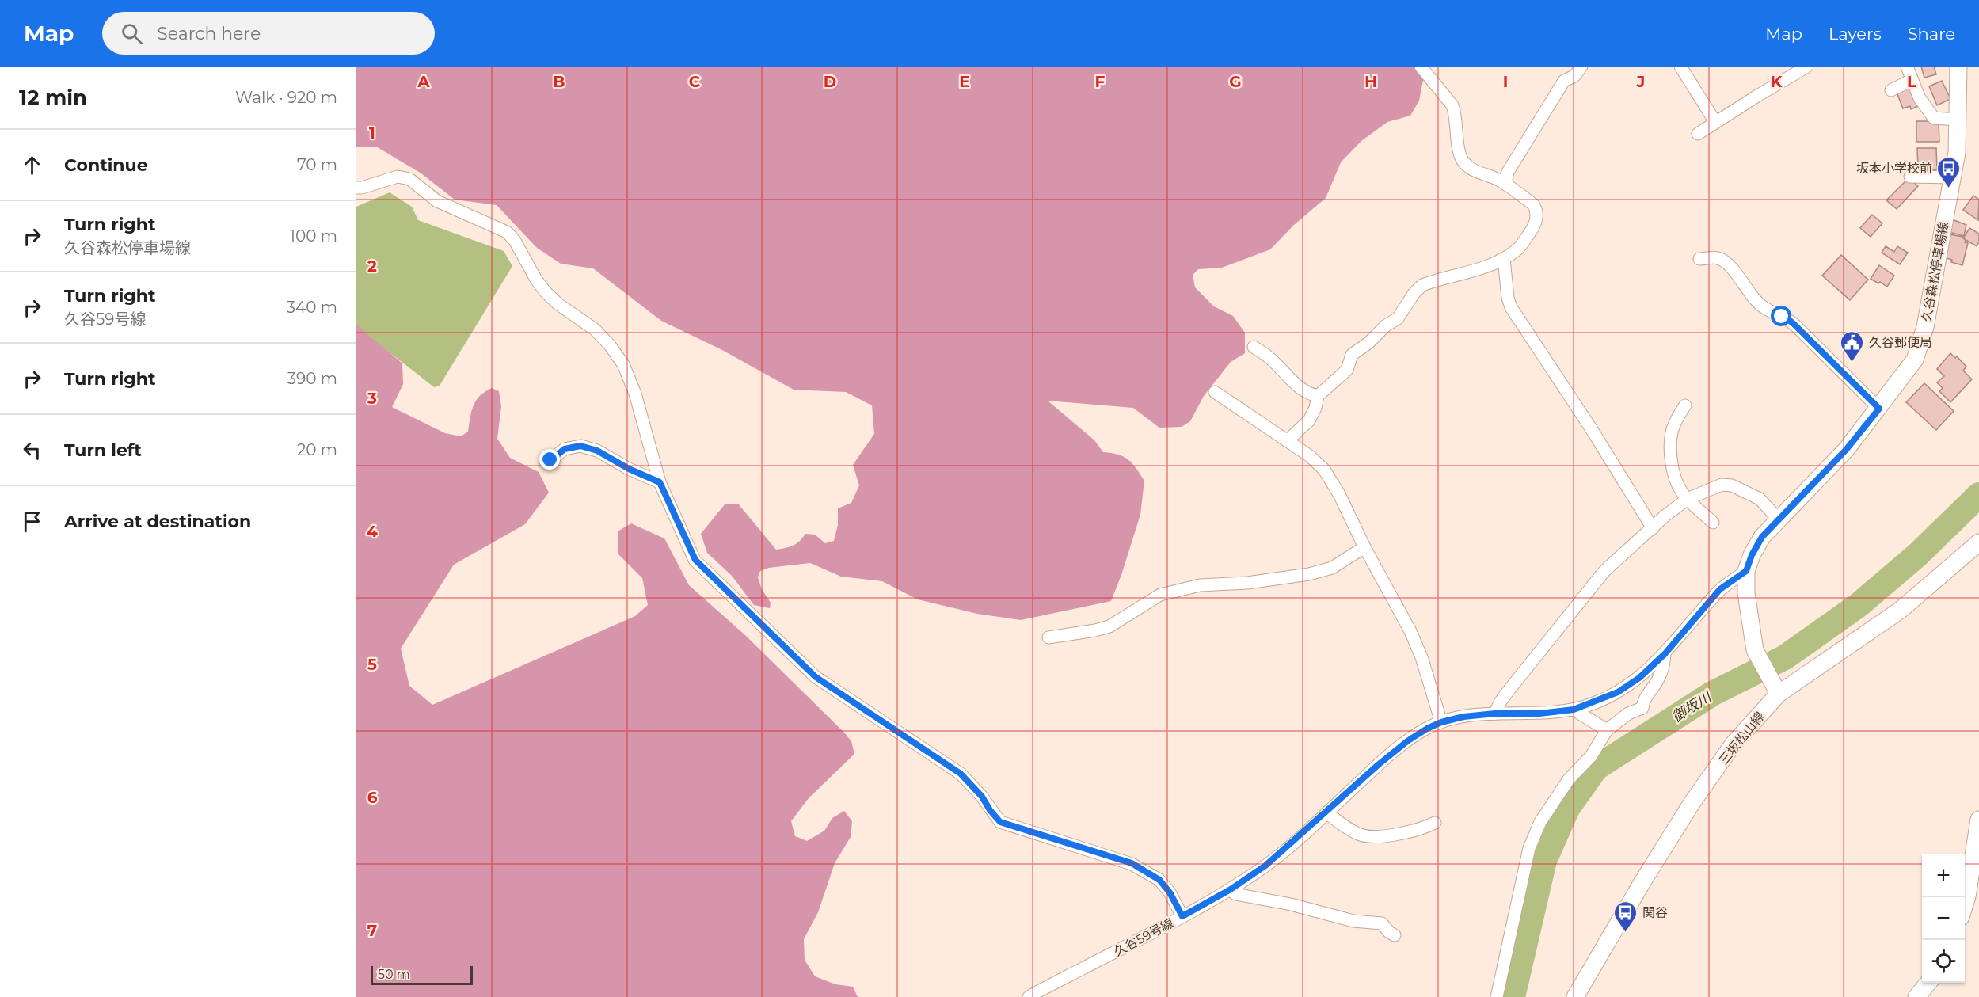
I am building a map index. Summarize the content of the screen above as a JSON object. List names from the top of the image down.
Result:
{
  "streets": {
    "main road": ["久谷森松停車場線", "三坂松山線"],
    "street": ["久谷59号線"]
  },
  "crossings": [
    ["久谷森松停車場線", "三坂松山線"],
    ["久谷森松停車場線", "久谷59号線"]
  ],
  "water": ["御坂川"],
  "places": {
    "bus stop": ["坂本小学校前", "関谷"],
    "public building": ["久谷郵便局"]
  },
  "scale_bar": "50 m",
  "page": {
    "header": "Map",
    "search": "Search here",
    "nav": ["Map", "Layers", "Share"],
    "heading": ["12 min", "Walk · 920 m"],
    "list": [
      ["Continue", "70 m"],
      ["Turn right", "久谷森松停車場線", "100 m"],
      ["Turn right", "久谷59号線", "340 m"],
      ["Turn right", "390 m"],
      ["Turn left", "20 m"],
      "Arrive at destination"
    ],
    "map_buttons": ["+", "−"],
    "scale": "50 m"
  },
  "grid": {
    "columns": [
      "A",
      "B",
      "C",
      "D",
      "E",
      "F",
      "G",
      "H",
      "I",
      "J",
      "K",
      "L"
    ],
    "rows": [
      "1",
      "2",
      "3",
      "4",
      "5",
      "6",
      "7"
    ]
  }
}
